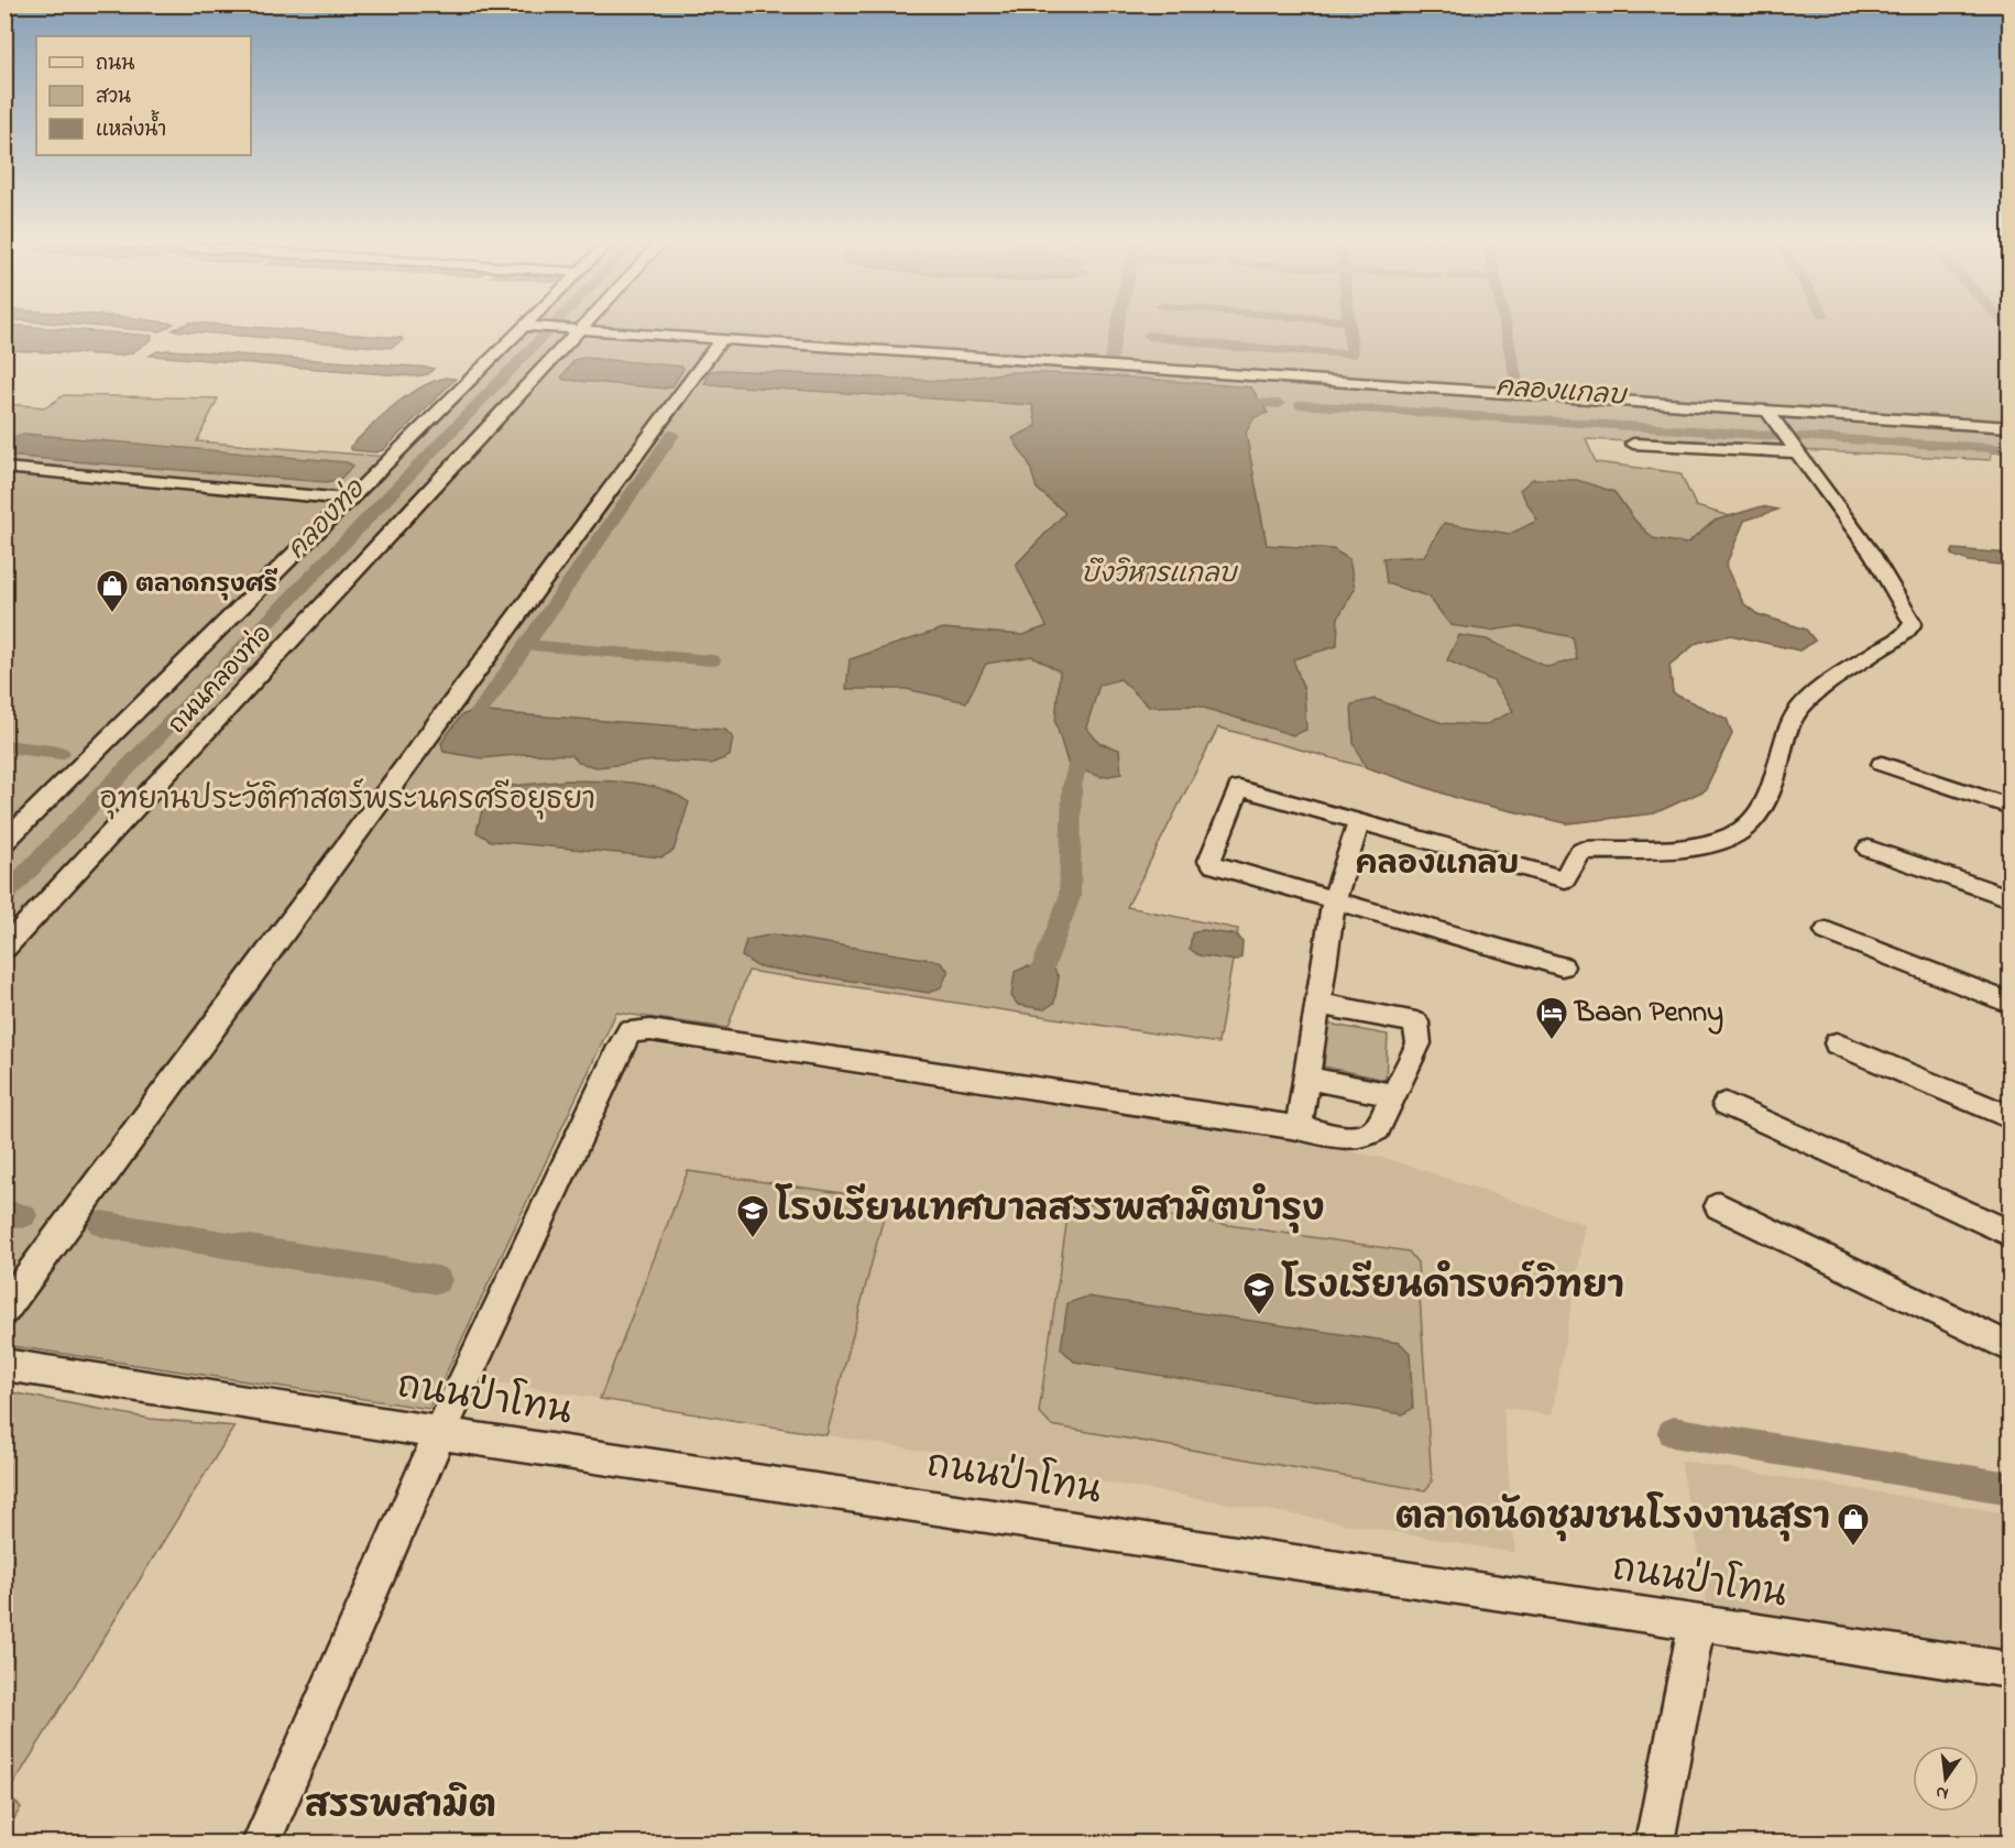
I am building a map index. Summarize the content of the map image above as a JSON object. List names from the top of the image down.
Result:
{
  "streets": {
    "street": ["ถนนคลองท่อ", "ถนนป่าโทน"]
  },
  "districts": ["คลองแกลบ", "สรรพสามิต"],
  "water": ["คลองแกลบ", "คลองท่อ", "บึงวิหารแกลบ"],
  "parks": ["อุทยานประวัติศาสตร์พระนครศรีอยุธยา"],
  "places": {
    "shop": ["ตลาดกรุงศรี", "ตลาดนัดชุมชนโรงงานสุรา"],
    "hotel": ["Baan Penny"],
    "school or university": ["โรงเรียนเทศบาลสรรพสามิตบำรุง", "โรงเรียนดำรงค์วิทยา"]
  },
  "legend": ["ถนน", "สวน", "แหล่งน้ำ"],
  "north": "bottom"
}
